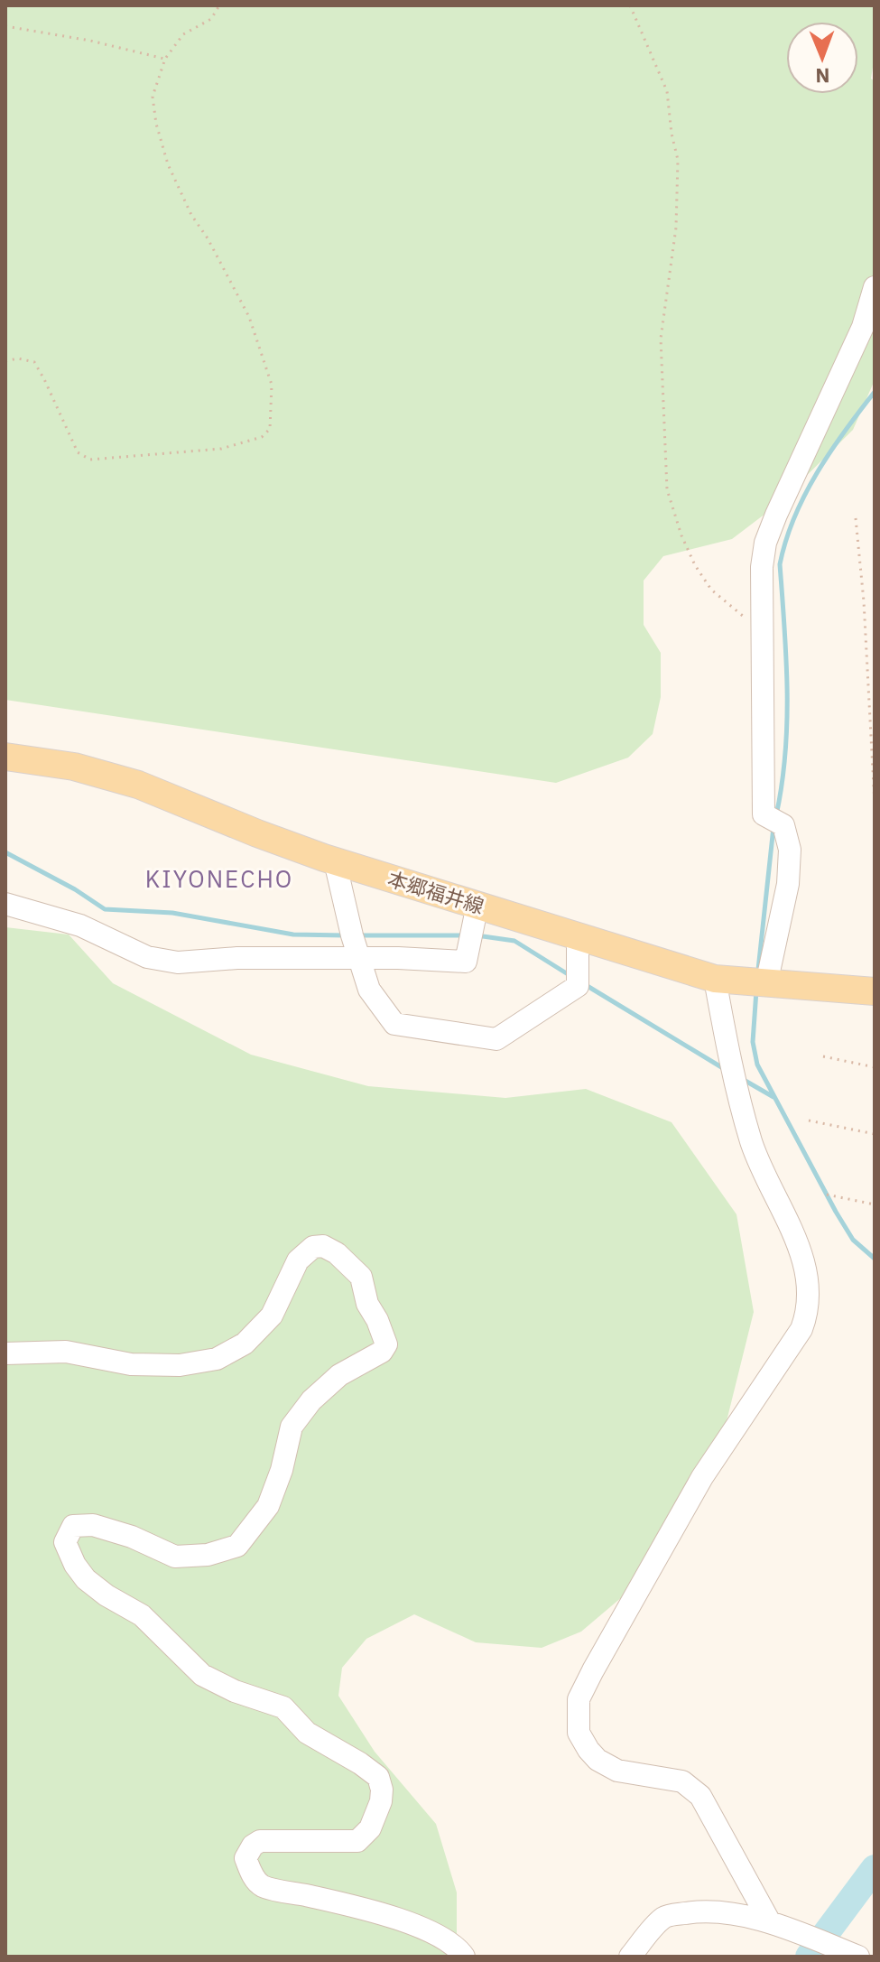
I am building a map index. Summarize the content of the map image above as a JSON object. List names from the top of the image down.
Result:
{
  "streets": {
    "main road": ["本郷福井線"]
  },
  "districts": ["KIYONECHO"],
  "north": "bottom"
}
